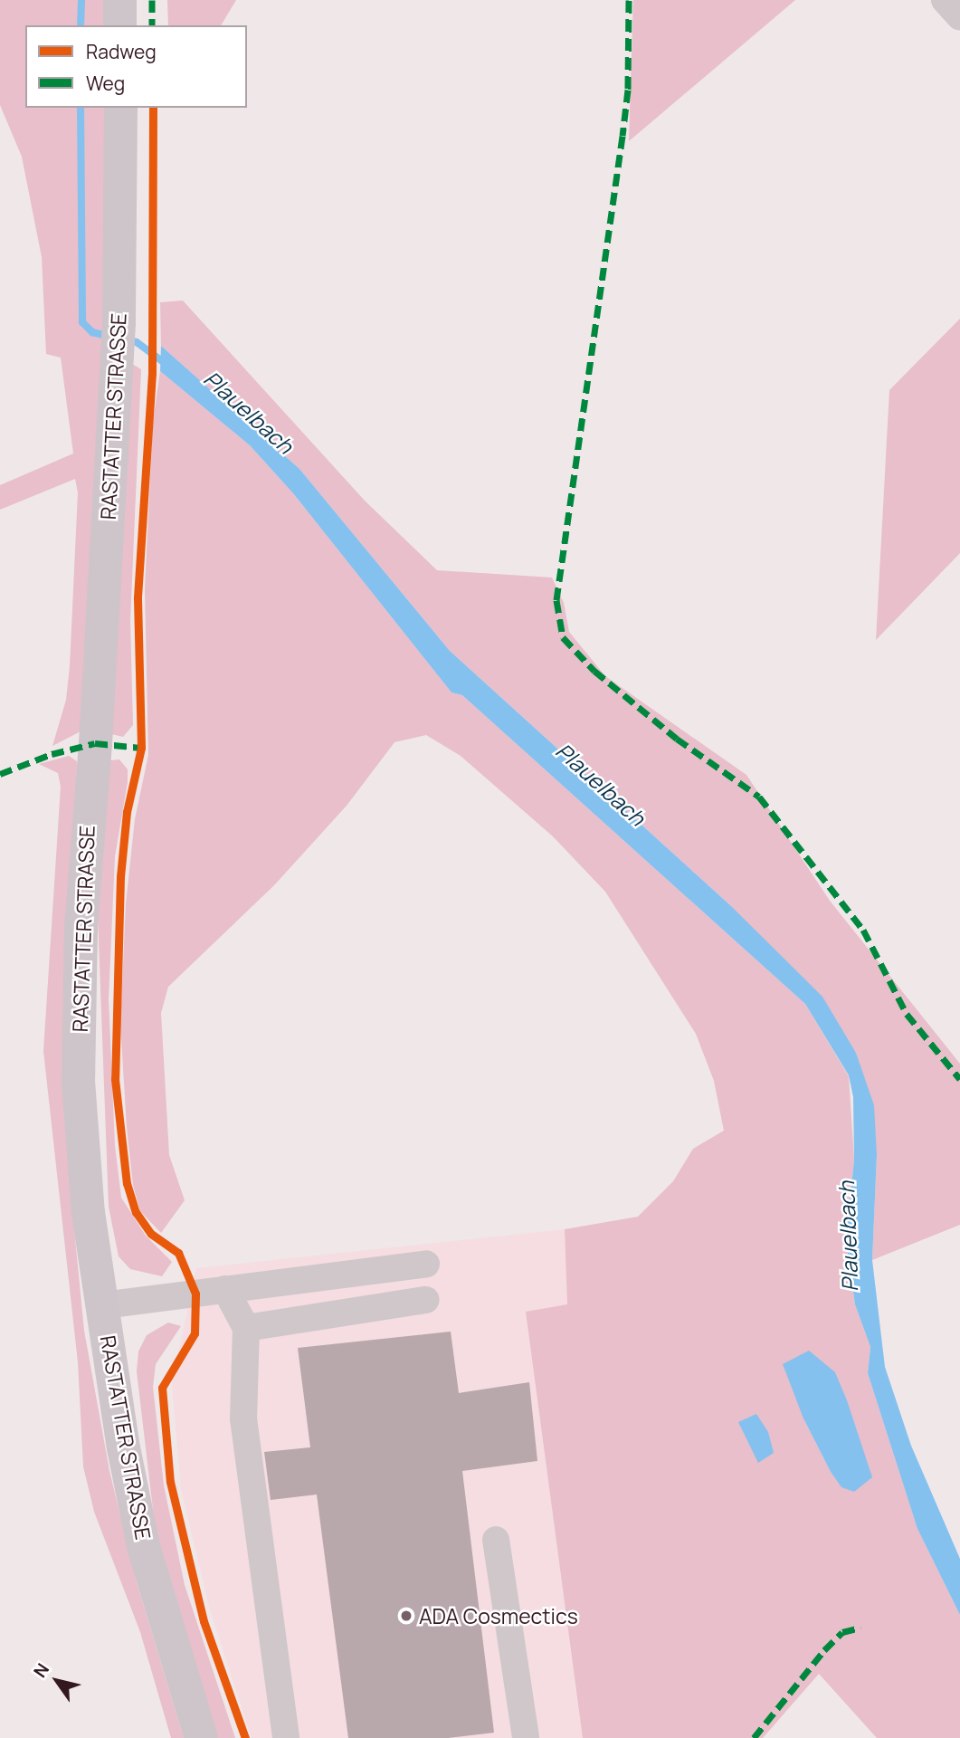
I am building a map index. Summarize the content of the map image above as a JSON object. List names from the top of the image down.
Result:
{
  "streets": {
    "main road": ["RASTATTER STRASSE"]
  },
  "water": ["Plauelbach"],
  "places": ["ADA Cosmectics"],
  "legend": ["Radweg", "Weg"],
  "north": "top left"
}
